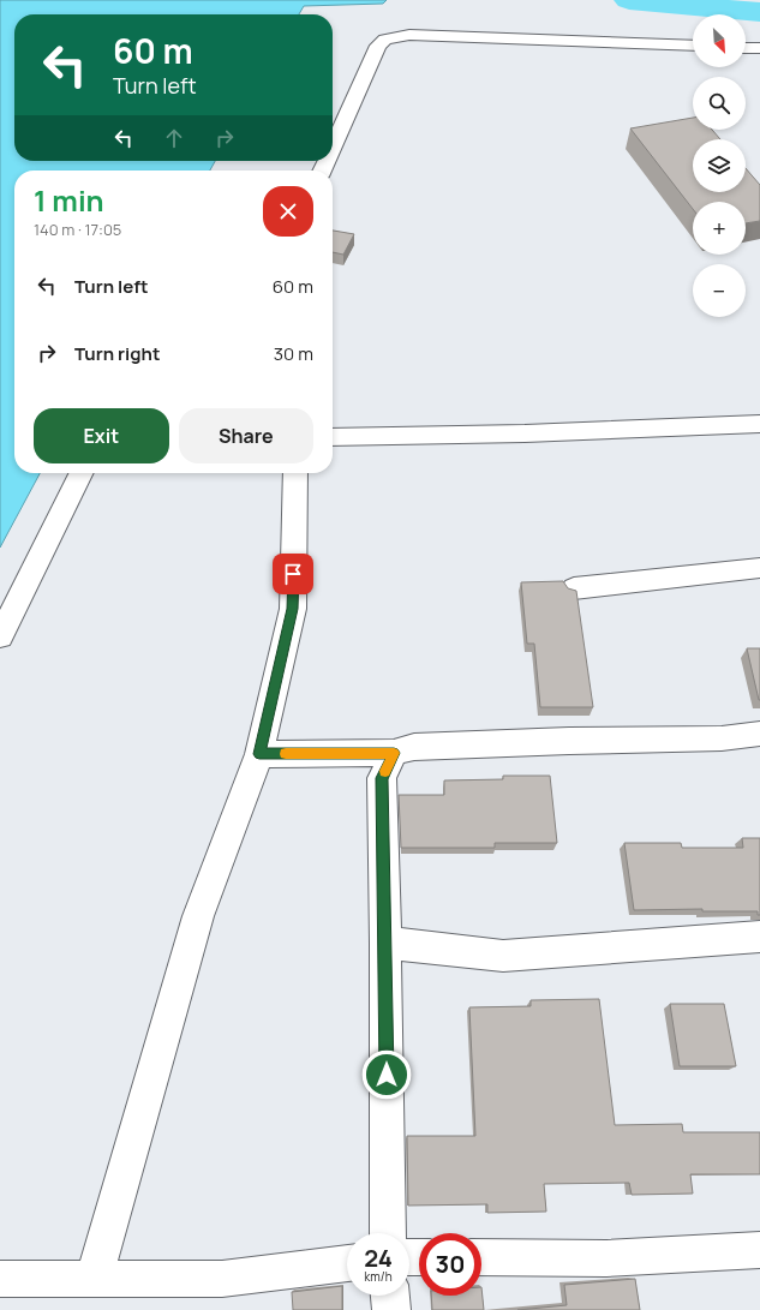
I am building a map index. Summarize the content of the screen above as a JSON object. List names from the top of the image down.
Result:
{
  "north": "bottom right",
  "page": {
    "map_buttons": ["+", "−"],
    "turn": ["60 m", "Turn left"],
    "heading": ["1 min", "140 m · 17:05"],
    "list": [
      {
        "name": "Turn left",
        "value": "60 m"
      },
      {
        "name": "Turn right",
        "value": "30 m"
      }
    ],
    "buttons": ["Exit", "Share"],
    "speed": "24 km/h",
    "limit": "30"
  }
}
